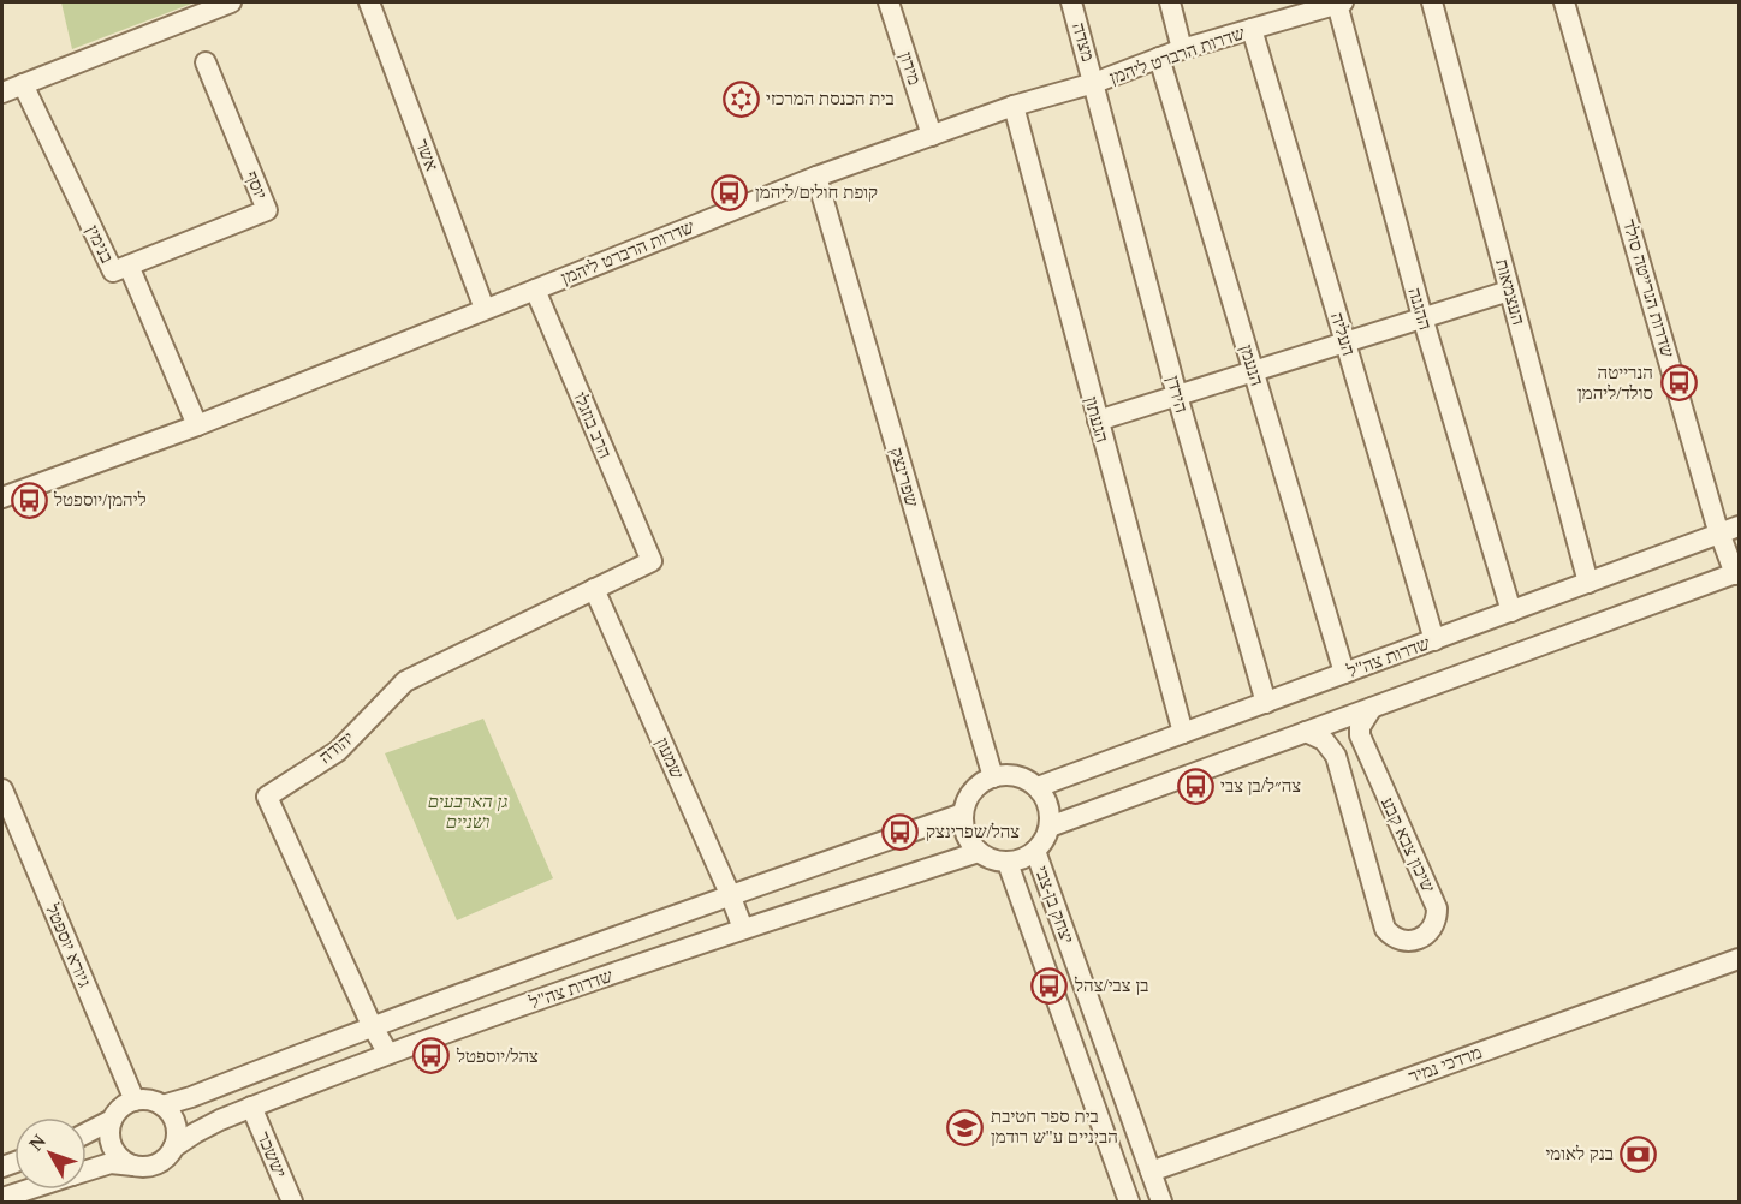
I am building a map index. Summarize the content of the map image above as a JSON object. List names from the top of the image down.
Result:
{
  "streets": {
    "street": [
      "מצדה",
      "שדרות הרברט ליהמן",
      "מירון",
      "אשר",
      "יוסף",
      "בנימין",
      "שדרות הנרייטה סולד",
      "העצמאות",
      "ההגנה",
      "העליה",
      "הנעמן",
      "הירדן",
      "הגעתון",
      "הרב בוזגלו",
      "שפרינצק",
      "שדרות צה\"ל",
      "יהודה",
      "שמעון",
      "שיכון צבא קבע",
      "יצחק בן-צבי",
      "גיורא יוספטל",
      "מרדכי נמיר",
      "יששכר"
    ]
  },
  "crossings": [
    ["מצדה", "שדרות הרברט ליהמן"],
    ["מצדה", "הירדן"],
    ["שדרות הרברט ליהמן", "מירון"],
    ["שדרות הרברט ליהמן", "אשר"],
    ["שדרות הרברט ליהמן", "בנימין"],
    ["שדרות הרברט ליהמן", "ההגנה"],
    ["שדרות הרברט ליהמן", "העליה"],
    ["שדרות הרברט ליהמן", "הנעמן"],
    ["שדרות הרברט ליהמן", "הירדן"],
    ["שדרות הרברט ליהמן", "הגעתון"],
    ["שדרות הרברט ליהמן", "הרב בוזגלו"],
    ["שדרות הרברט ליהמן", "שפרינצק"],
    ["יוסף", "בנימין"],
    ["שדרות הנרייטה סולד", "שדרות צה\"ל"],
    ["העצמאות", "שדרות צה\"ל"],
    ["ההגנה", "שדרות צה\"ל"],
    ["העליה", "שדרות צה\"ל"],
    ["הנעמן", "שדרות צה\"ל"],
    ["הירדן", "שדרות צה\"ל"],
    ["הגעתון", "שדרות צה\"ל"],
    ["הרב בוזגלו", "יהודה"],
    ["שפרינצק", "שדרות צה\"ל"],
    ["שפרינצק", "יצחק בן-צבי"],
    ["שדרות צה\"ל", "יהודה"],
    ["שדרות צה\"ל", "שמעון"],
    ["שדרות צה\"ל", "יצחק בן-צבי"],
    ["שדרות צה\"ל", "גיורא יוספטל"],
    ["שדרות צה\"ל", "יששכר"],
    ["יהודה", "שמעון"],
    ["יצחק בן-צבי", "מרדכי נמיר"]
  ],
  "parks": ["גן הארבעים ושניים"],
  "places": {
    "synagogue": ["בית הכנסת המרכזי"],
    "bus stop": [
      "קופת חולים/ליהמן",
      "הנרייטה סולד/ליהמן",
      "ליהמן/יוספטל",
      "צה״ל/בן צבי",
      "צהל/שפרינצק",
      "בן צבי/צהל",
      "צהל/יוספטל"
    ],
    "school or university": ["בית ספר חטיבת הביניים ע\"ש רודמן"],
    "bank": ["בנק לאומי"]
  },
  "north": "top left"
}
